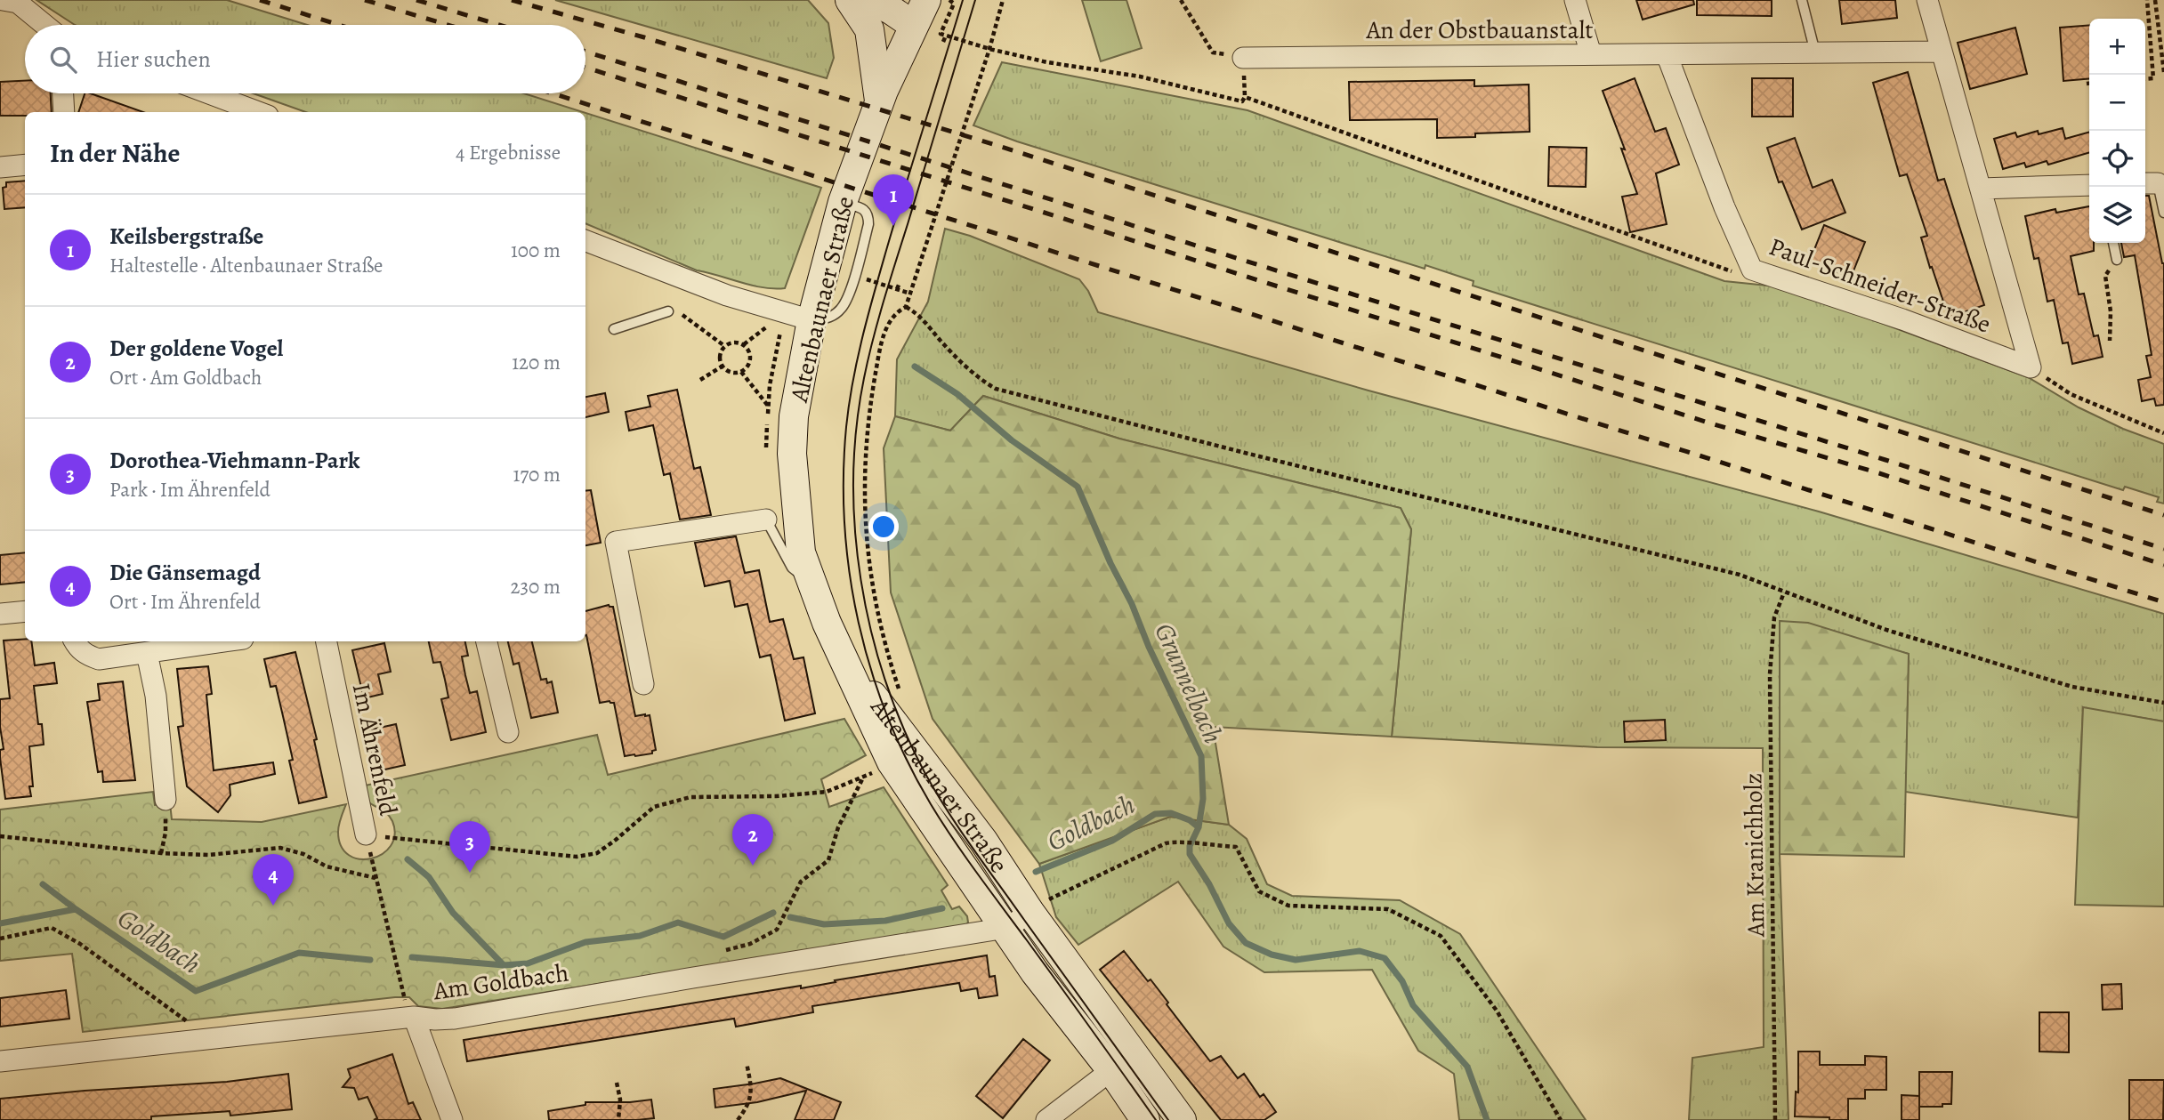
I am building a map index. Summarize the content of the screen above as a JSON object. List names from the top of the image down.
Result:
{
  "streets": {
    "main road": ["Altenbaunaer Straße"],
    "street": [
      "An der Obstbauanstalt",
      "Paul-Schneider-Straße",
      "Im Ährenfeld",
      "Am Goldbach"
    ],
    "path": ["Am Kranichholz"]
  },
  "crossings": [
    ["An der Obstbauanstalt", "Paul-Schneider-Straße"],
    ["Altenbaunaer Straße", "Am Goldbach"]
  ],
  "water": ["Grunnelbach", "Goldbach"],
  "page": {
    "map_buttons": ["+", "−"],
    "search": "Hier suchen",
    "heading": ["In der Nähe", "4 Ergebnisse"],
    "pins": [
      "1",
      "2",
      "3",
      "4"
    ],
    "list": [
      {
        "mark": "1",
        "name": "Keilsbergstraße",
        "note": "Haltestelle · Altenbaunaer Straße",
        "value": "100 m"
      },
      {
        "mark": "2",
        "name": "Der goldene Vogel",
        "note": "Ort · Am Goldbach",
        "value": "120 m"
      },
      {
        "mark": "3",
        "name": "Dorothea-Viehmann-Park",
        "note": "Park · Im Ährenfeld",
        "value": "170 m"
      },
      {
        "mark": "4",
        "name": "Die Gänsemagd",
        "note": "Ort · Im Ährenfeld",
        "value": "230 m"
      }
    ]
  }
}
